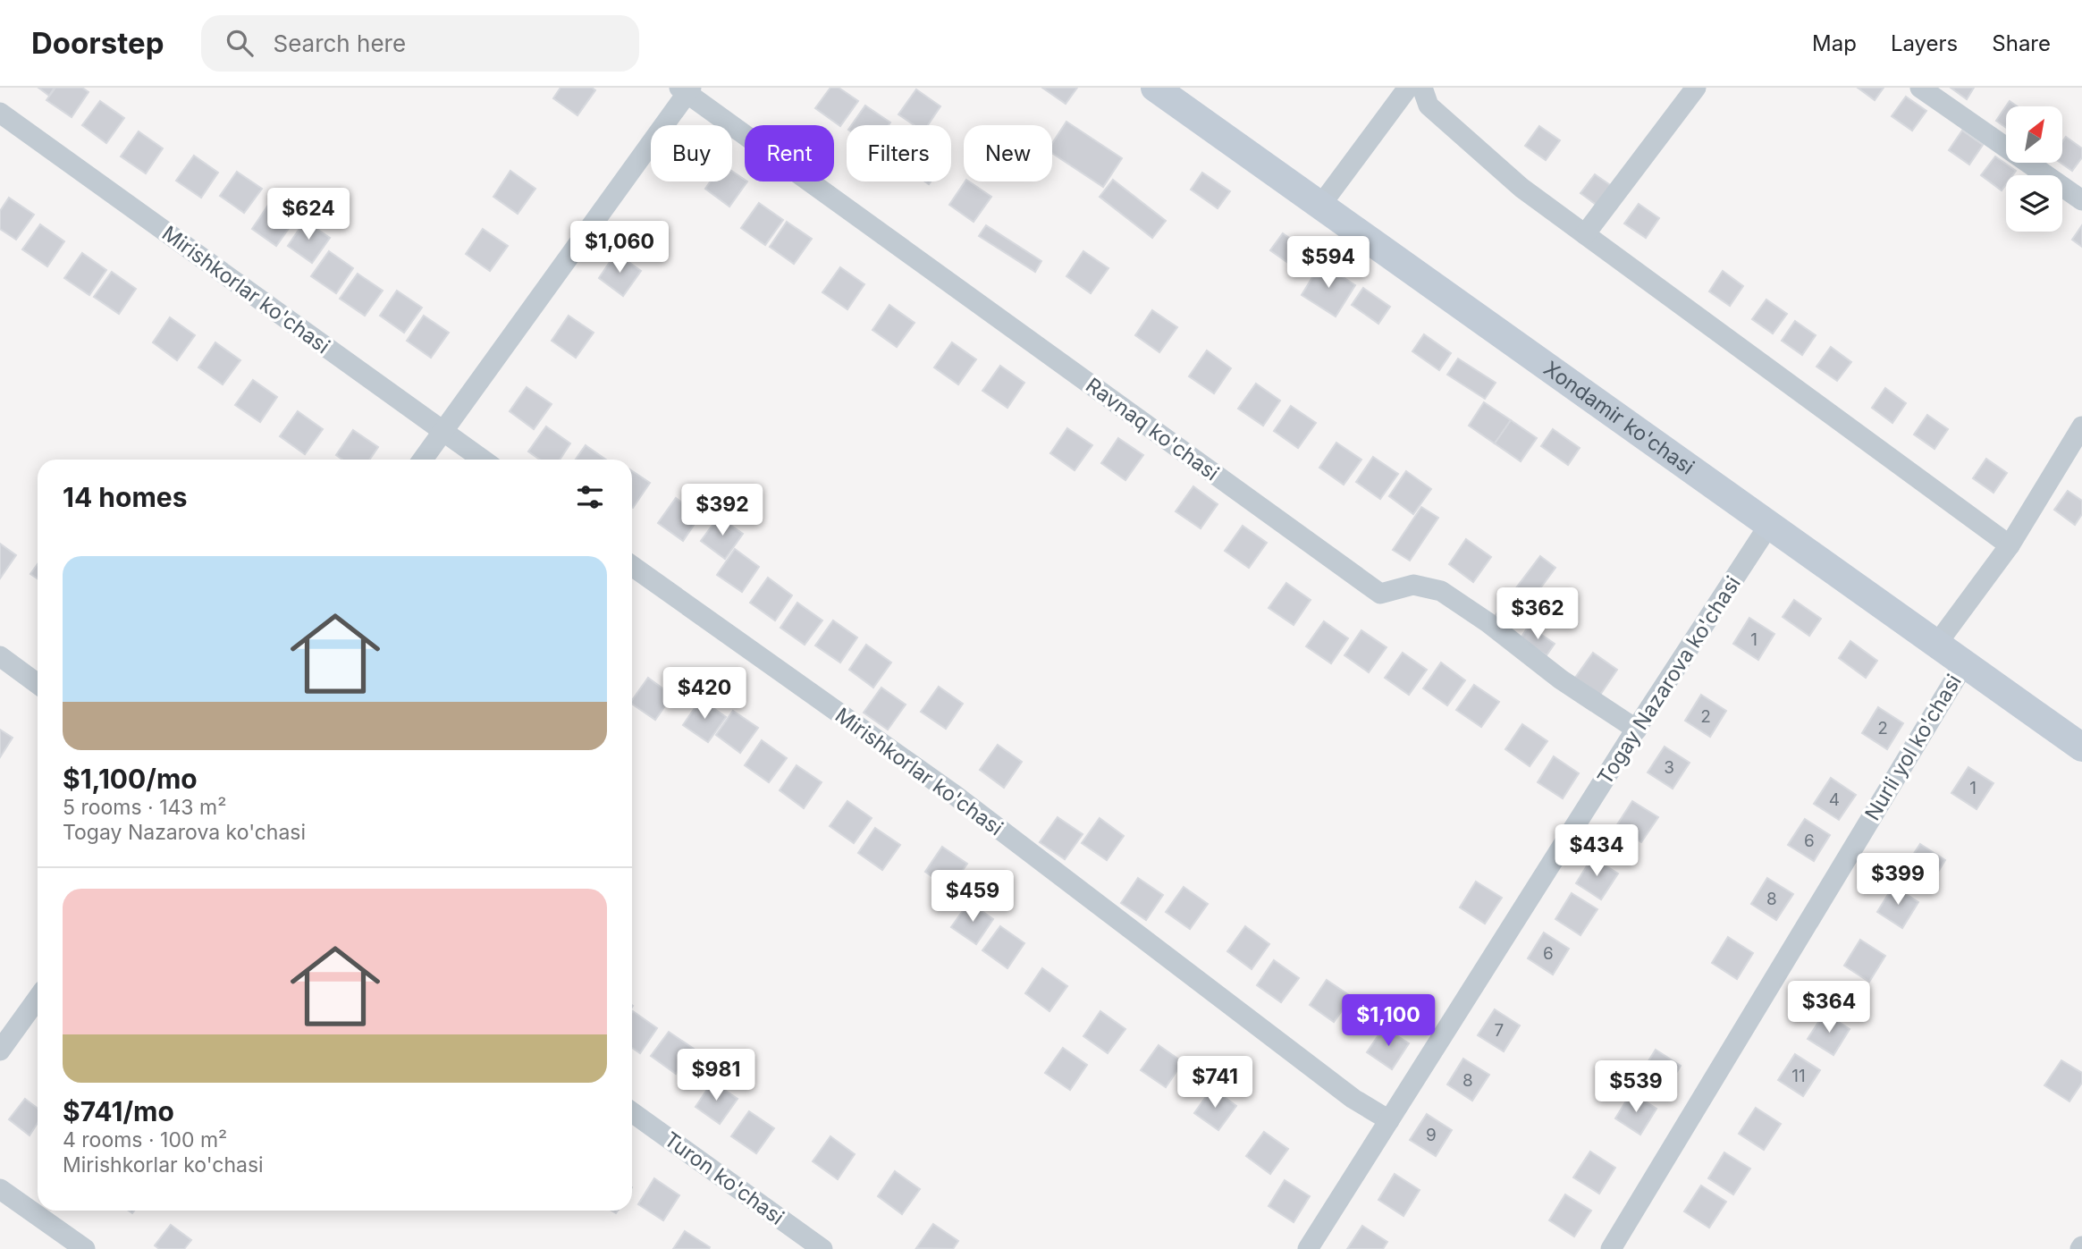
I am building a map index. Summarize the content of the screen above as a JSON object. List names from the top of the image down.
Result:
{
  "streets": {
    "main road": ["Xondamir ko'chasi"],
    "street": [
      "Mirishkorlar ko'chasi",
      "Ravnaq ko'chasi",
      "Togay Nazarova ko'chasi",
      "Nurli yol ko'chasi",
      "Turon ko'chasi"
    ]
  },
  "crossings": [
    ["Mirishkorlar ko'chasi", "Togay Nazarova ko'chasi"],
    ["Xondamir ko'chasi", "Togay Nazarova ko'chasi"],
    ["Xondamir ko'chasi", "Nurli yol ko'chasi"],
    ["Ravnaq ko'chasi", "Togay Nazarova ko'chasi"]
  ],
  "house_numbers": [
    "1",
    "2",
    "2",
    "3",
    "1",
    "4",
    "6",
    "8",
    "6",
    "7",
    "11",
    "8",
    "9"
  ],
  "north": "top right",
  "page": {
    "header": "Doorstep",
    "search": "Search here",
    "nav": ["Map", "Layers", "Share"],
    "chip": [
      "Buy",
      "Rent",
      "Filters",
      "New"
    ],
    "price": [
      "$624",
      "$1,060",
      "$594",
      "$392",
      "$362",
      "$420",
      "$434",
      "$399",
      "$459",
      "$364",
      "$1,100",
      "$981",
      "$741",
      "$539"
    ],
    "heading": "14 homes",
    "list": [
      {
        "name": "$1,100/mo",
        "note": "5 rooms · 143 m² · Togay Nazarova ko'chasi"
      },
      {
        "name": "$741/mo",
        "note": "4 rooms · 100 m² · Mirishkorlar ko'chasi"
      }
    ]
  }
}
